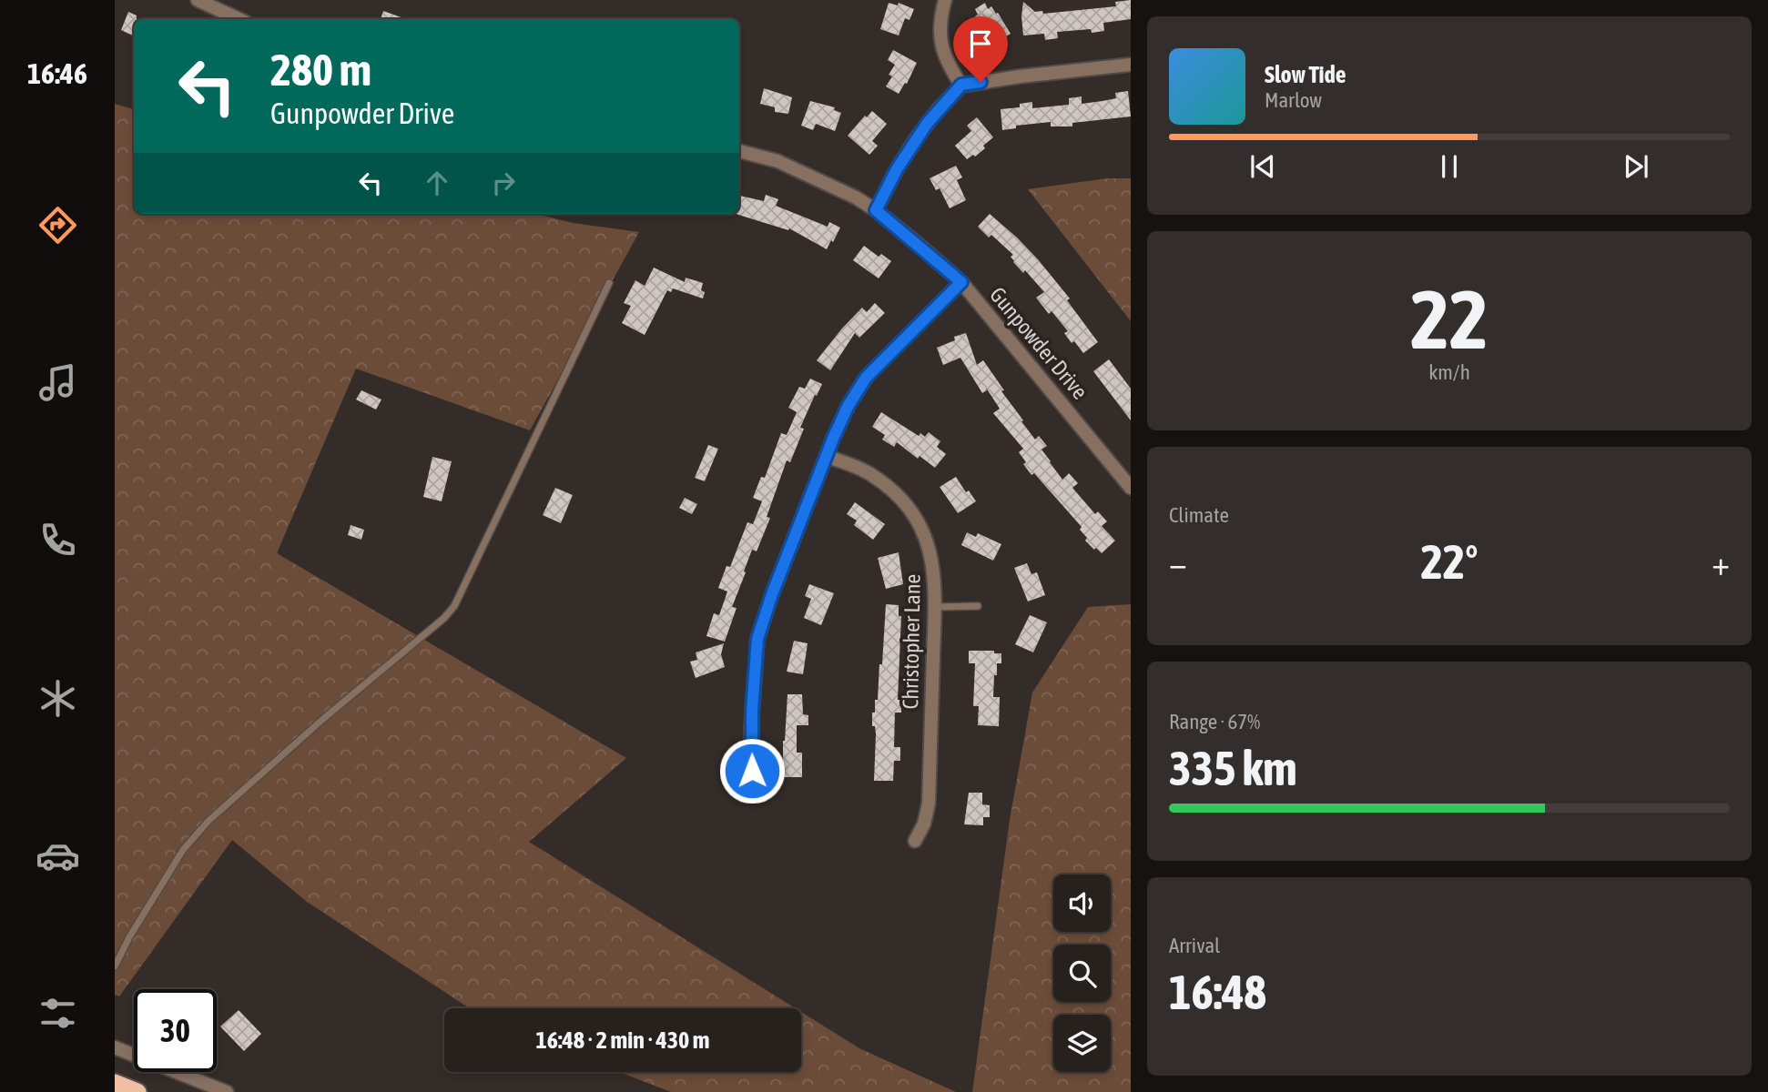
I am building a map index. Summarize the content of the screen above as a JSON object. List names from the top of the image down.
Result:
{
  "streets": {
    "street": ["Gunpowder Drive", "Christopher Lane"]
  },
  "page": {
    "tabs": "16:46",
    "turn": ["280 m", "Gunpowder Drive"],
    "song": ["Slow Tide", "Marlow"],
    "tile": [
      ["22", "km/h"],
      "Climate",
      ["Range · 67%", "335 km"],
      ["Arrival", "16:48"]
    ],
    "heat": ["−", "22°", "+"],
    "limit": "30",
    "trip": "16:48 · 2 min · 430 m"
  }
}
